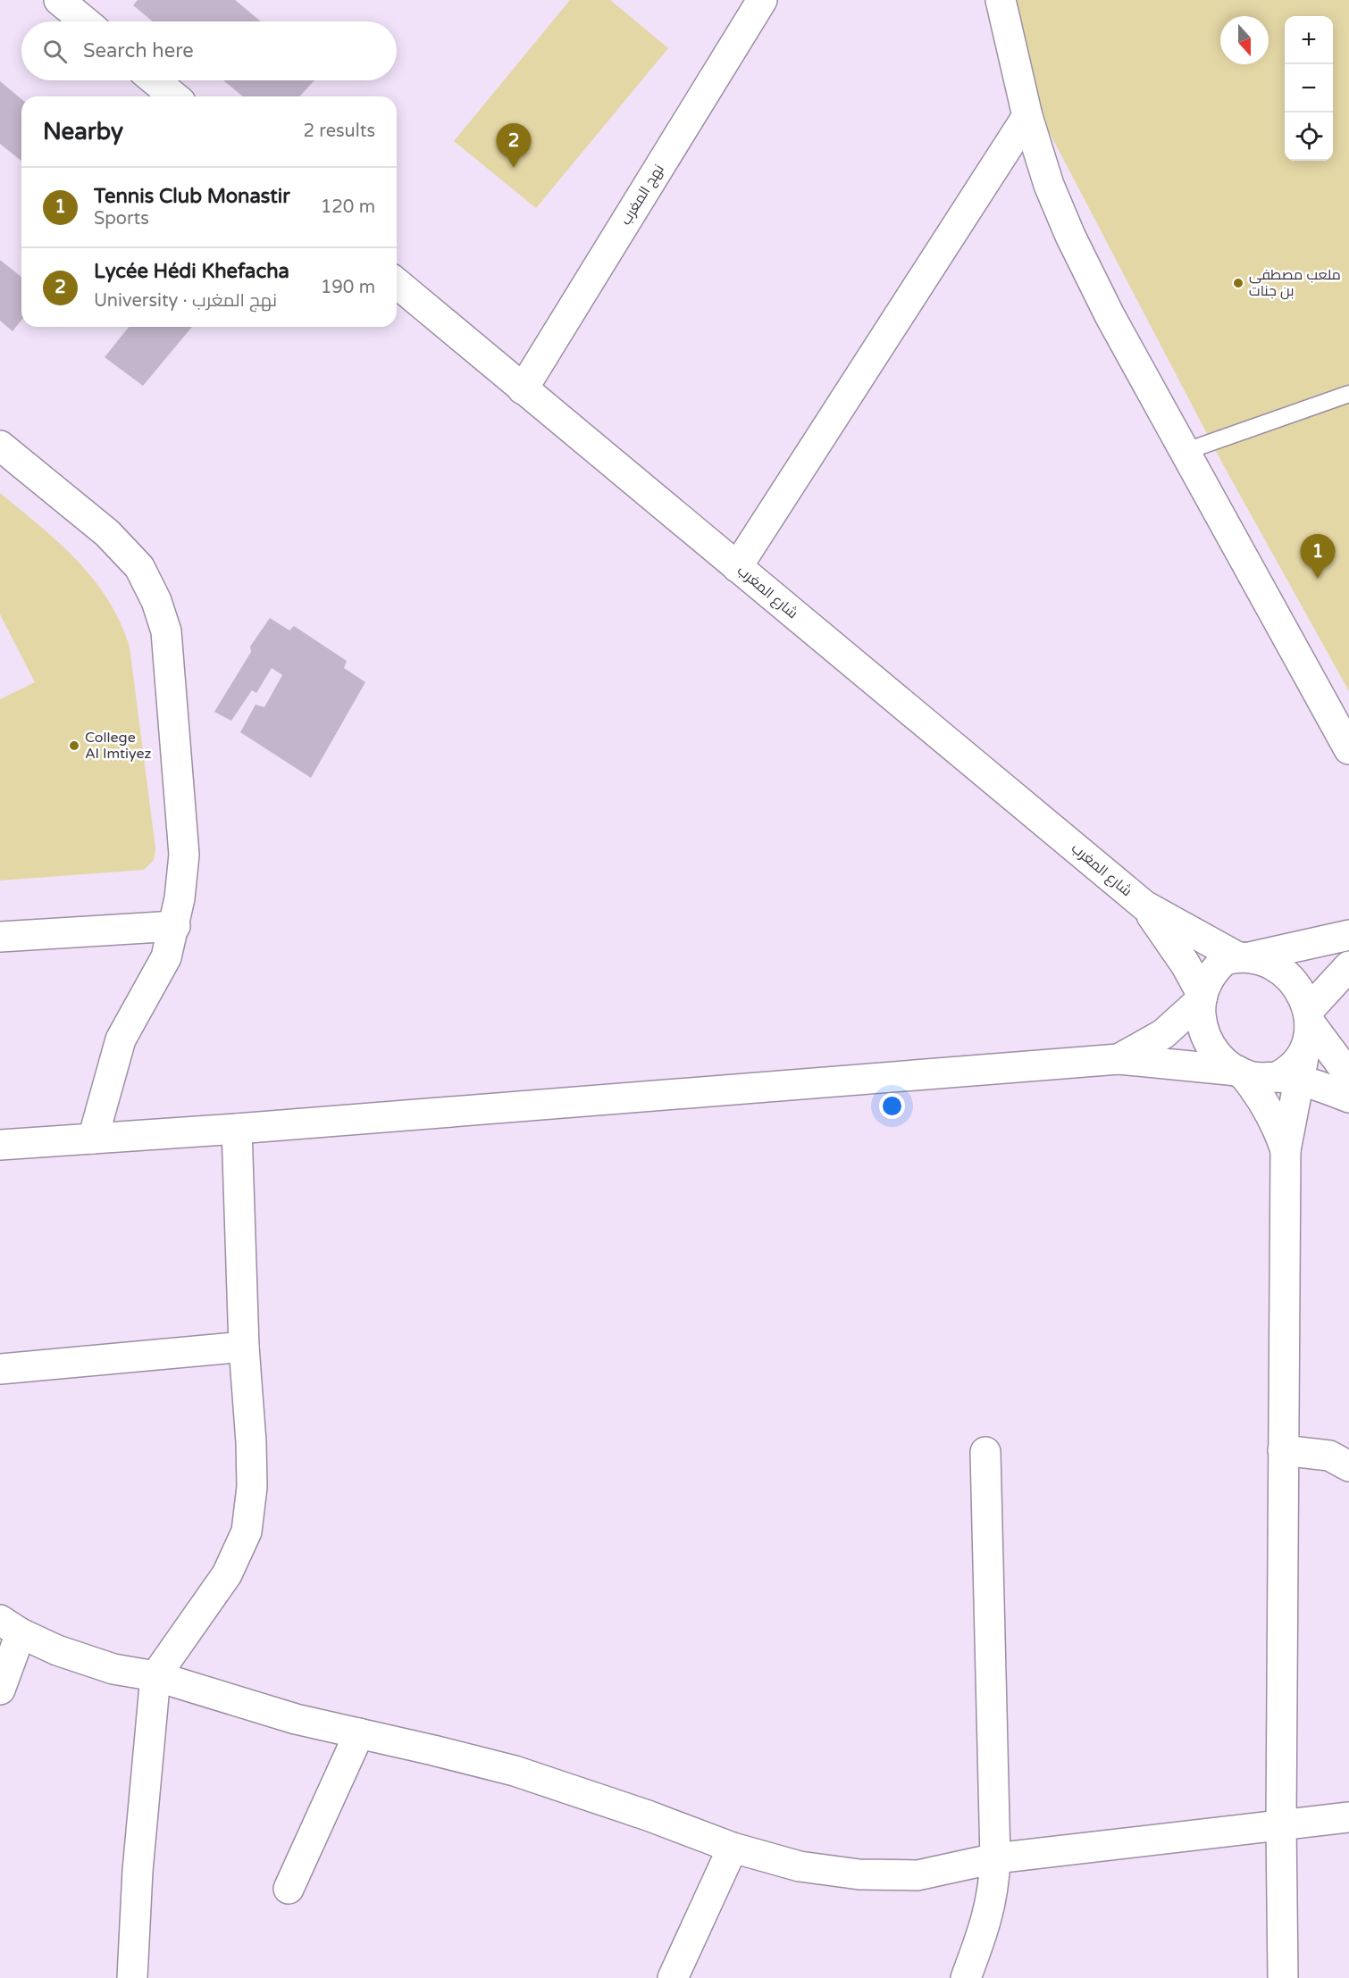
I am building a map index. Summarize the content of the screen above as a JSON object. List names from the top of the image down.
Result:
{
  "streets": {
    "street": ["نهج المغرب", "شارع المغرب"]
  },
  "crossings": [
    ["نهج المغرب", "شارع المغرب"]
  ],
  "places": ["ملعب مصطفى بن جنات", "College Al Imtiyez"],
  "north": "bottom",
  "page": {
    "map_buttons": ["+", "−"],
    "search": "Search here",
    "heading": ["Nearby", "2 results"],
    "pins": ["2", "1"],
    "list": [
      {
        "mark": "1",
        "name": "Tennis Club Monastir",
        "note": "Sports",
        "value": "120 m"
      },
      {
        "mark": "2",
        "name": "Lycée Hédi Khefacha",
        "note": "University · نهج المغرب",
        "value": "190 m"
      }
    ]
  }
}
